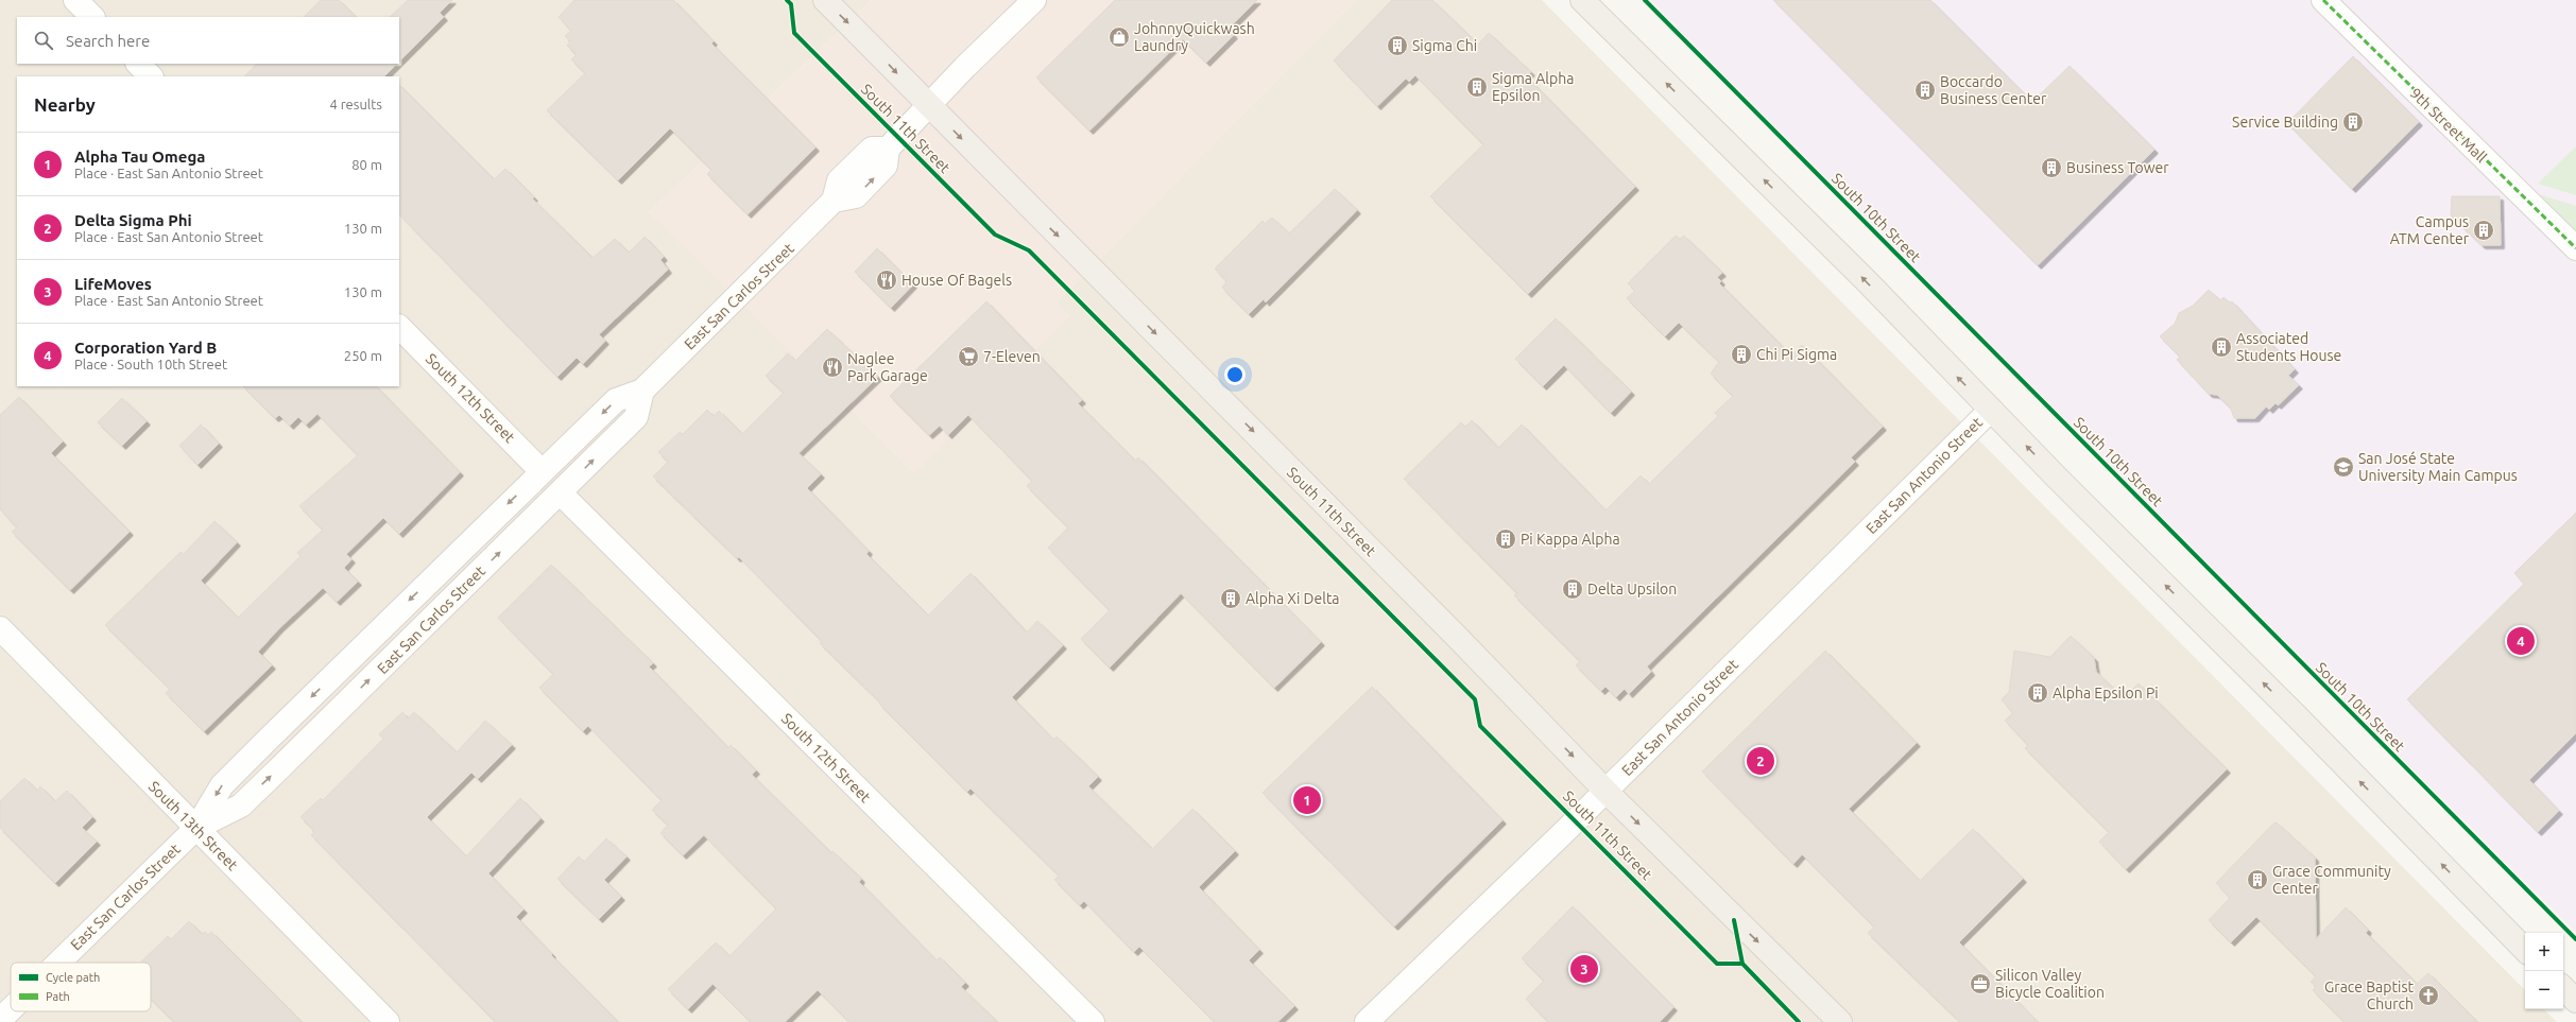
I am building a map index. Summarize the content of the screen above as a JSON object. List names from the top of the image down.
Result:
{
  "streets": {
    "main road": ["South 11th Street"],
    "street": [
      "9th Street Mall",
      "East San Carlos Street",
      "South 12th Street",
      "East San Antonio Street",
      "South 13th Street"
    ],
    "cycle path": ["South 10th Street"]
  },
  "crossings": [
    ["South 11th Street", "East San Carlos Street"],
    ["South 11th Street", "East San Antonio Street"],
    ["East San Carlos Street", "South 12th Street"],
    ["East San Carlos Street", "South 13th Street"]
  ],
  "one_way": ["South 11th Street"],
  "places": {
    "shop": ["JohnnyQuickwash Laundry"],
    "building": [
      "Sigma Chi",
      "Sigma Alpha Epsilon",
      "Boccardo Business Center",
      "Service Building",
      "Business Tower",
      "Campus ATM Center",
      "Associated Students House",
      "Chi Pi Sigma",
      "Pi Kappa Alpha",
      "Delta Upsilon",
      "Alpha Xi Delta",
      "Alpha Epsilon Pi",
      "Grace Community Center"
    ],
    "restaurant": ["House Of Bagels", "Naglee Park Garage"],
    "supermarket": ["7-Eleven"],
    "school or university": ["San José State University Main Campus"],
    "office": ["Silicon Valley Bicycle Coalition"],
    "church": ["Grace Baptist Church"]
  },
  "legend": ["Cycle path", "Path"],
  "page": {
    "search": "Search here",
    "heading": ["Nearby", "4 results"],
    "list": [
      {
        "mark": "1",
        "name": "Alpha Tau Omega",
        "note": "Place · East San Antonio Street",
        "value": "80 m"
      },
      {
        "mark": "2",
        "name": "Delta Sigma Phi",
        "note": "Place · East San Antonio Street",
        "value": "130 m"
      },
      {
        "mark": "3",
        "name": "LifeMoves",
        "note": "Place · East San Antonio Street",
        "value": "130 m"
      },
      {
        "mark": "4",
        "name": "Corporation Yard B",
        "note": "Place · South 10th Street",
        "value": "250 m"
      }
    ],
    "pins": [
      "4",
      "2",
      "1",
      "3"
    ],
    "map_buttons": ["+", "−"]
  }
}
